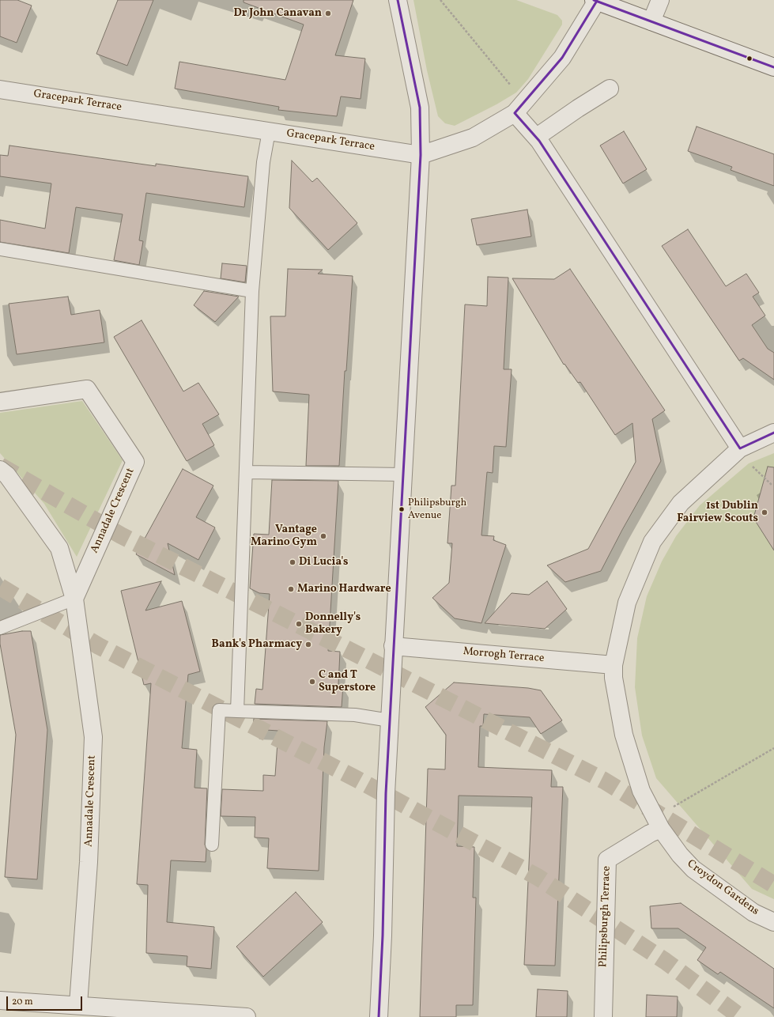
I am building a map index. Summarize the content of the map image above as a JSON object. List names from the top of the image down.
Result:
{
  "streets": {
    "street": [
      "Gracepark Terrace",
      "Annadale Crescent",
      "Morrogh Terrace",
      "Croydon Gardens",
      "Philipsburgh Terrace"
    ]
  },
  "crossings": [
    ["Morrogh Terrace", "Croydon Gardens"],
    ["Croydon Gardens", "Philipsburgh Terrace"]
  ],
  "places": [
    "Dr John Canavan",
    "Philipsburgh Avenue",
    "1st Dublin Fairview Scouts",
    "Vantage Marino Gym",
    "Di Lucia's",
    "Marino Hardware",
    "Donnelly's Bakery",
    "Bank's Pharmacy",
    "C and T Superstore"
  ],
  "scale_bar": "20 m"
}
